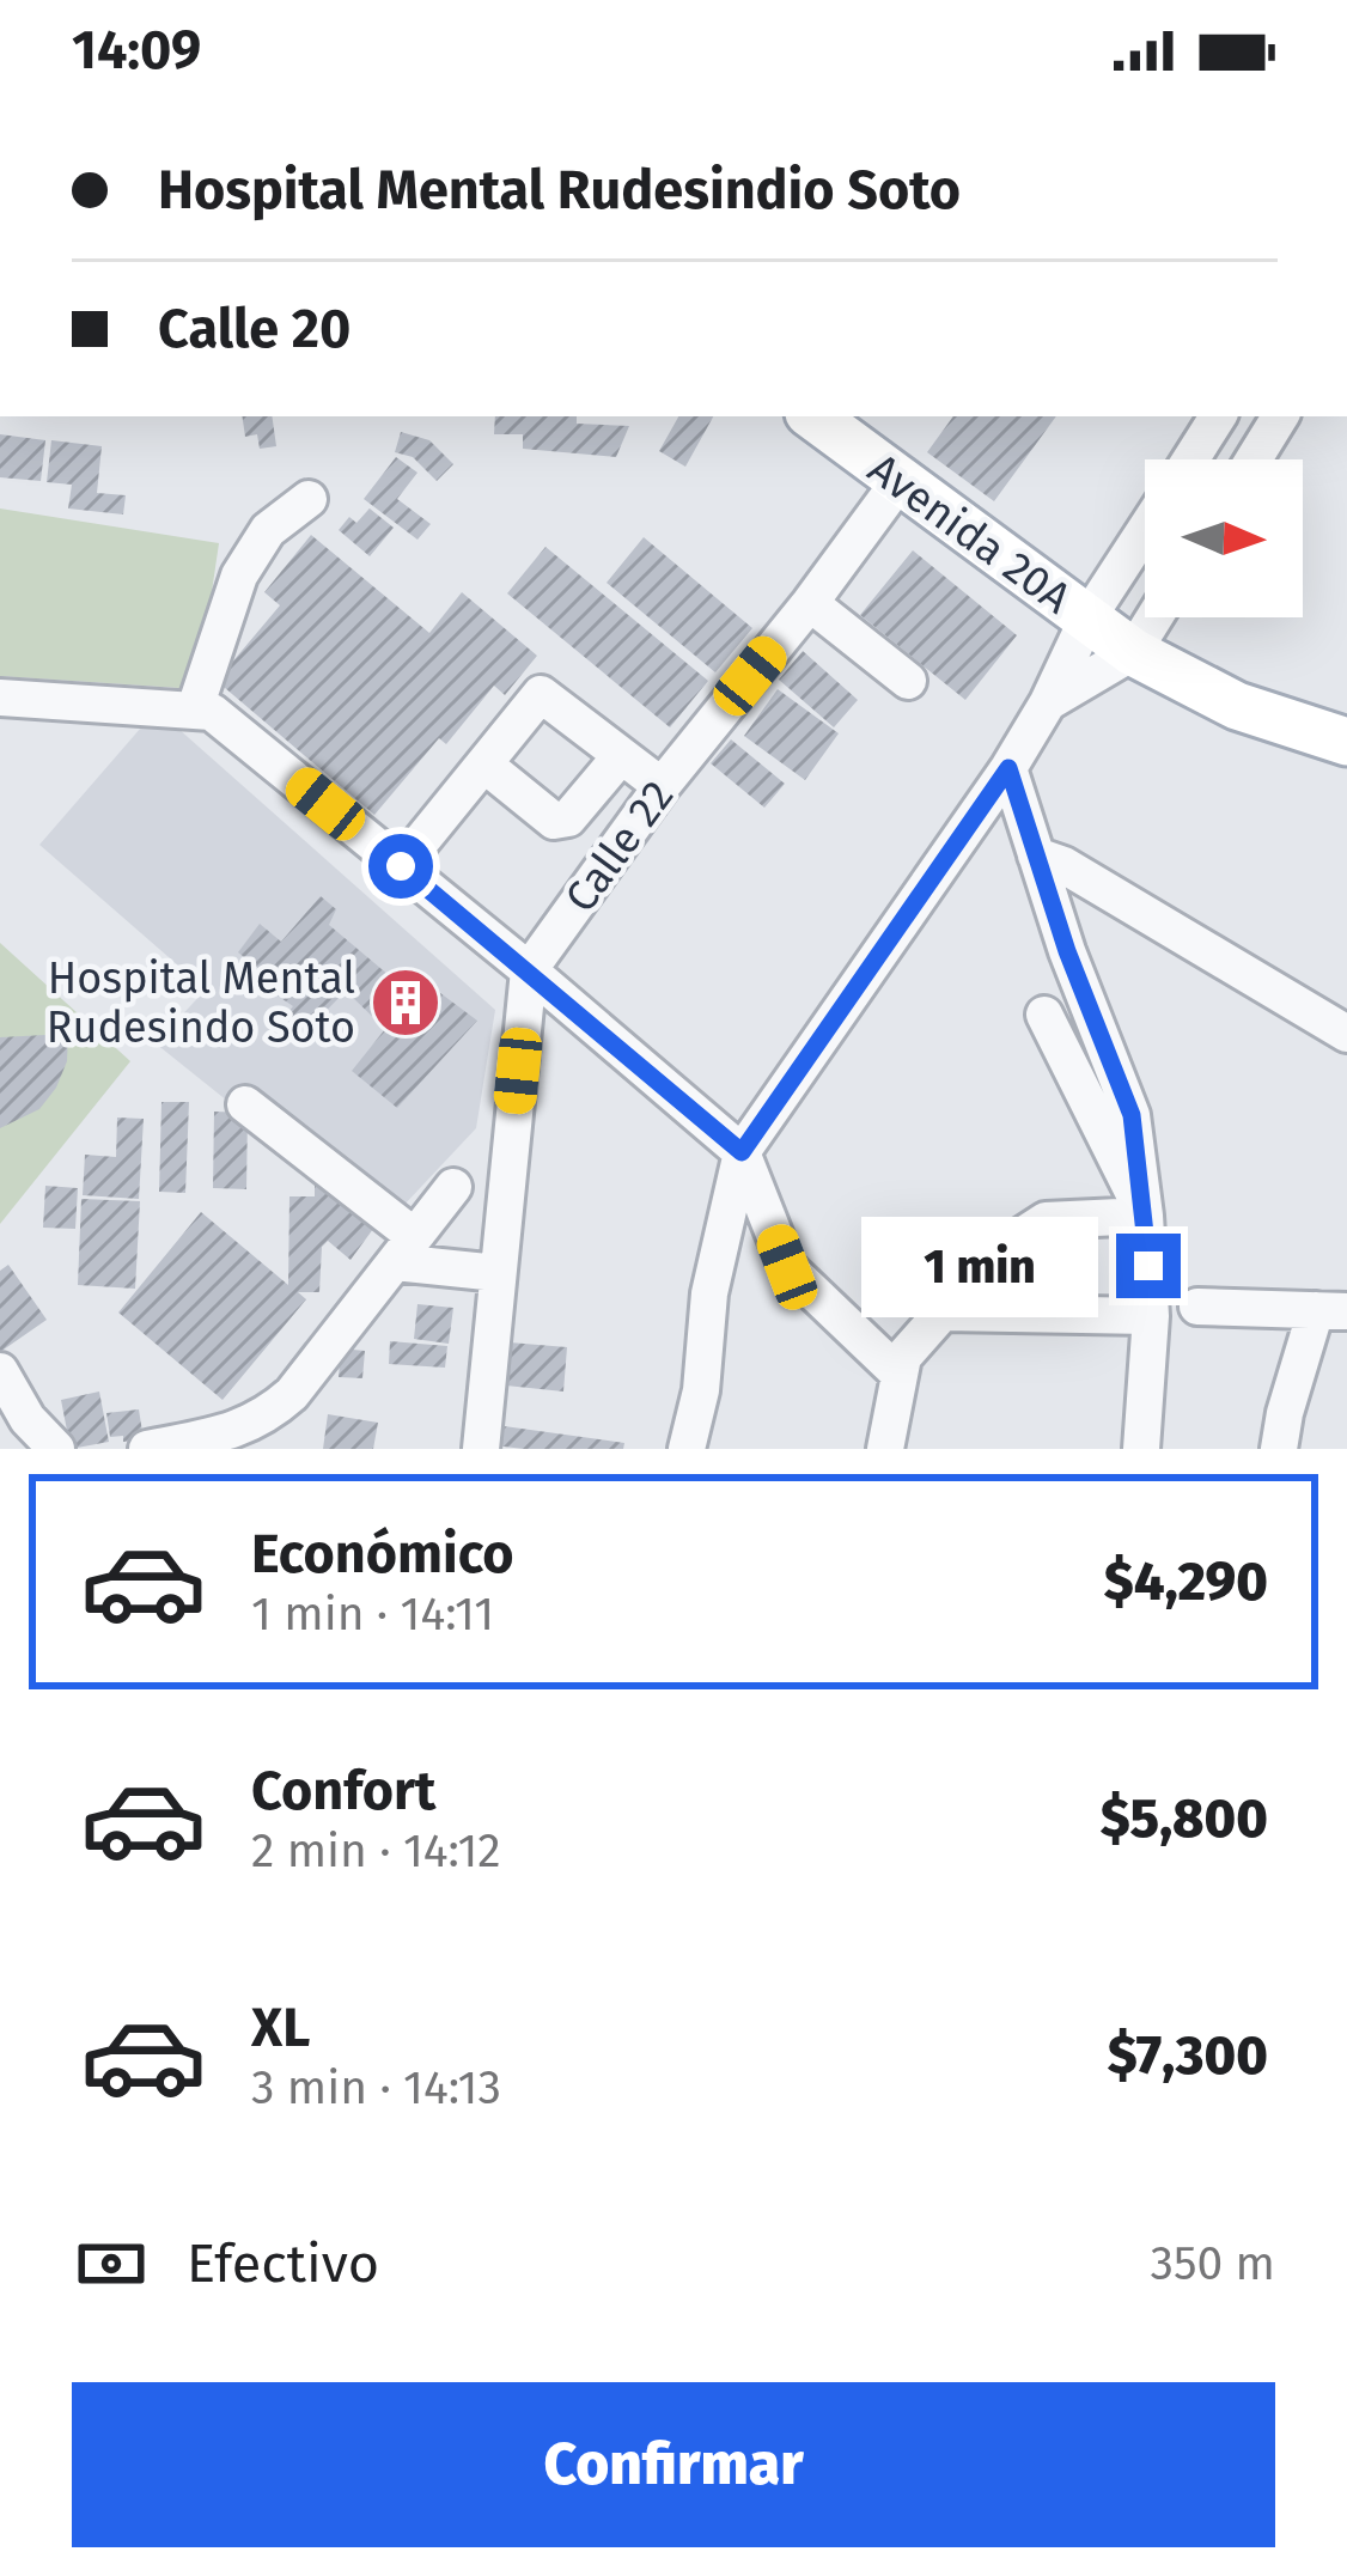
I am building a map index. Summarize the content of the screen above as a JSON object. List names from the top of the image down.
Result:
{
  "streets": {
    "main road": ["Avenida 20A"],
    "street": ["Calle 22"]
  },
  "crossings": [
    ["Avenida 20A", "Calle 22"]
  ],
  "places": {
    "building": ["Hospital Mental Rudesindo Soto"]
  },
  "north": "right",
  "page": {
    "status": "14:09",
    "banner": ["Hospital Mental Rudesindio Soto", "Calle 20"],
    "bubble": "1 min",
    "list": [
      {
        "name": "Económico",
        "note": "1 min · 14:11",
        "value": "$4,290"
      },
      {
        "name": "Confort",
        "note": "2 min · 14:12",
        "value": "$5,800"
      },
      {
        "name": "XL",
        "note": "3 min · 14:13",
        "value": "$7,300"
      }
    ],
    "pay": ["Efectivo", "350 m"],
    "buttons": "Confirmar"
  }
}
